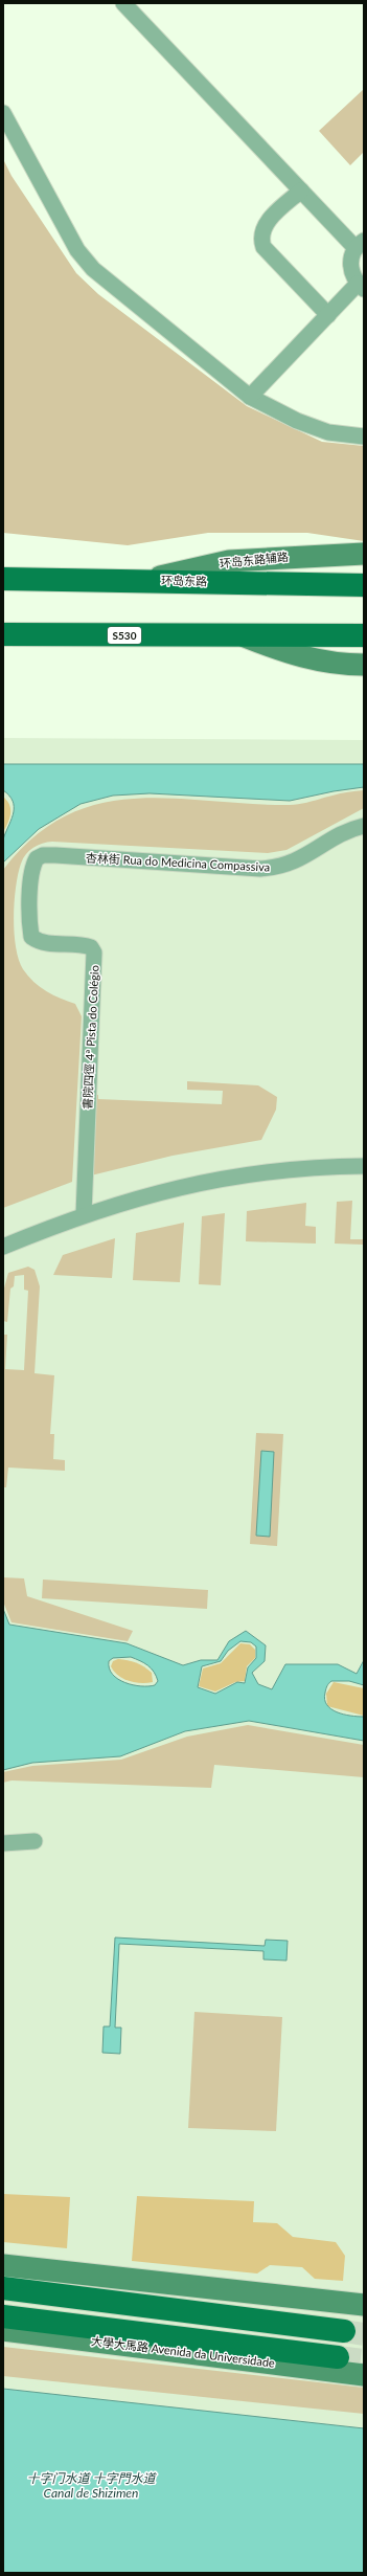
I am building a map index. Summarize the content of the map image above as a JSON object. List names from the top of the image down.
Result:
{
  "streets": {
    "main road": [
      "环岛东路辅路",
      "环岛东路",
      "S530",
      "大學大馬路 Avenida da Universidade"
    ],
    "street": ["杏林街 Rua do Medicina Compassiva", "書院四徑 4ª Pista do Colégio"]
  },
  "crossings": [
    ["环岛东路辅路", "环岛东路"],
    ["杏林街 Rua do Medicina Compassiva", "書院四徑 4ª Pista do Colégio"]
  ],
  "water": ["十字门水道 十字門水道 Canal de Shizimen"]
}
